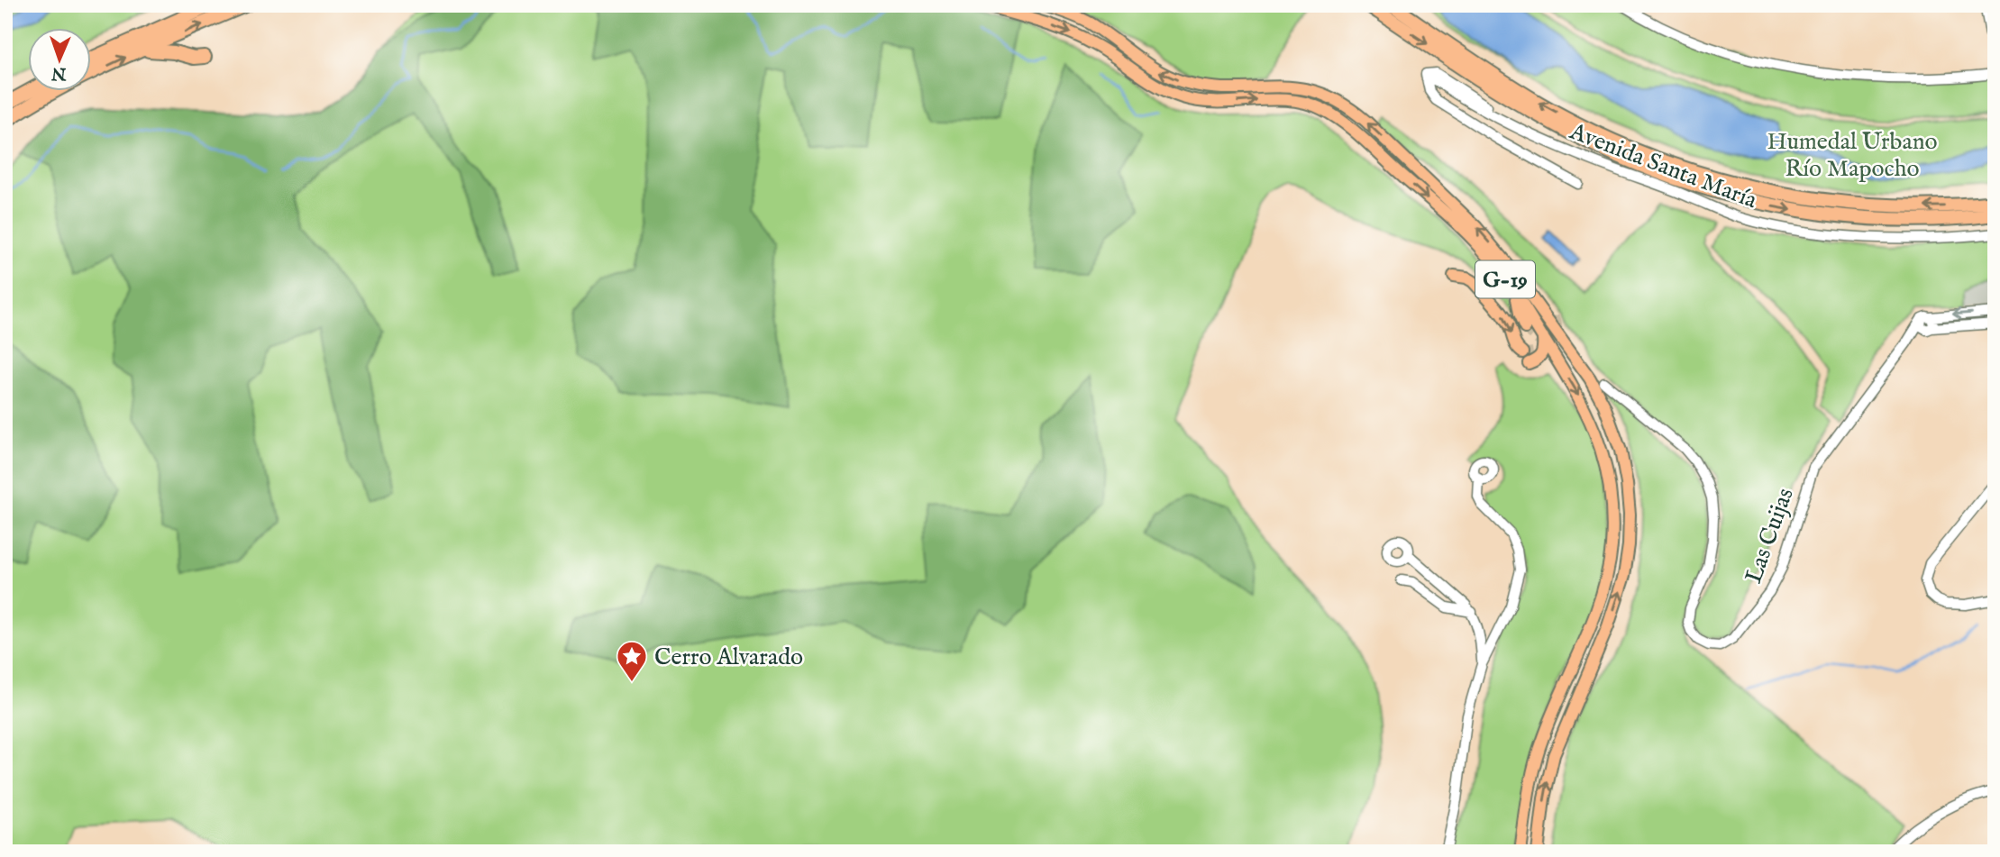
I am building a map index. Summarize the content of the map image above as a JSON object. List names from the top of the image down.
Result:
{
  "streets": {
    "main road": ["G-19"],
    "street": ["Avenida Santa María", "Las Cuijas"]
  },
  "parks": ["Humedal Urbano Río Mapocho"],
  "places": {
    "place": ["Cerro Alvarado"]
  },
  "north": "bottom"
}
